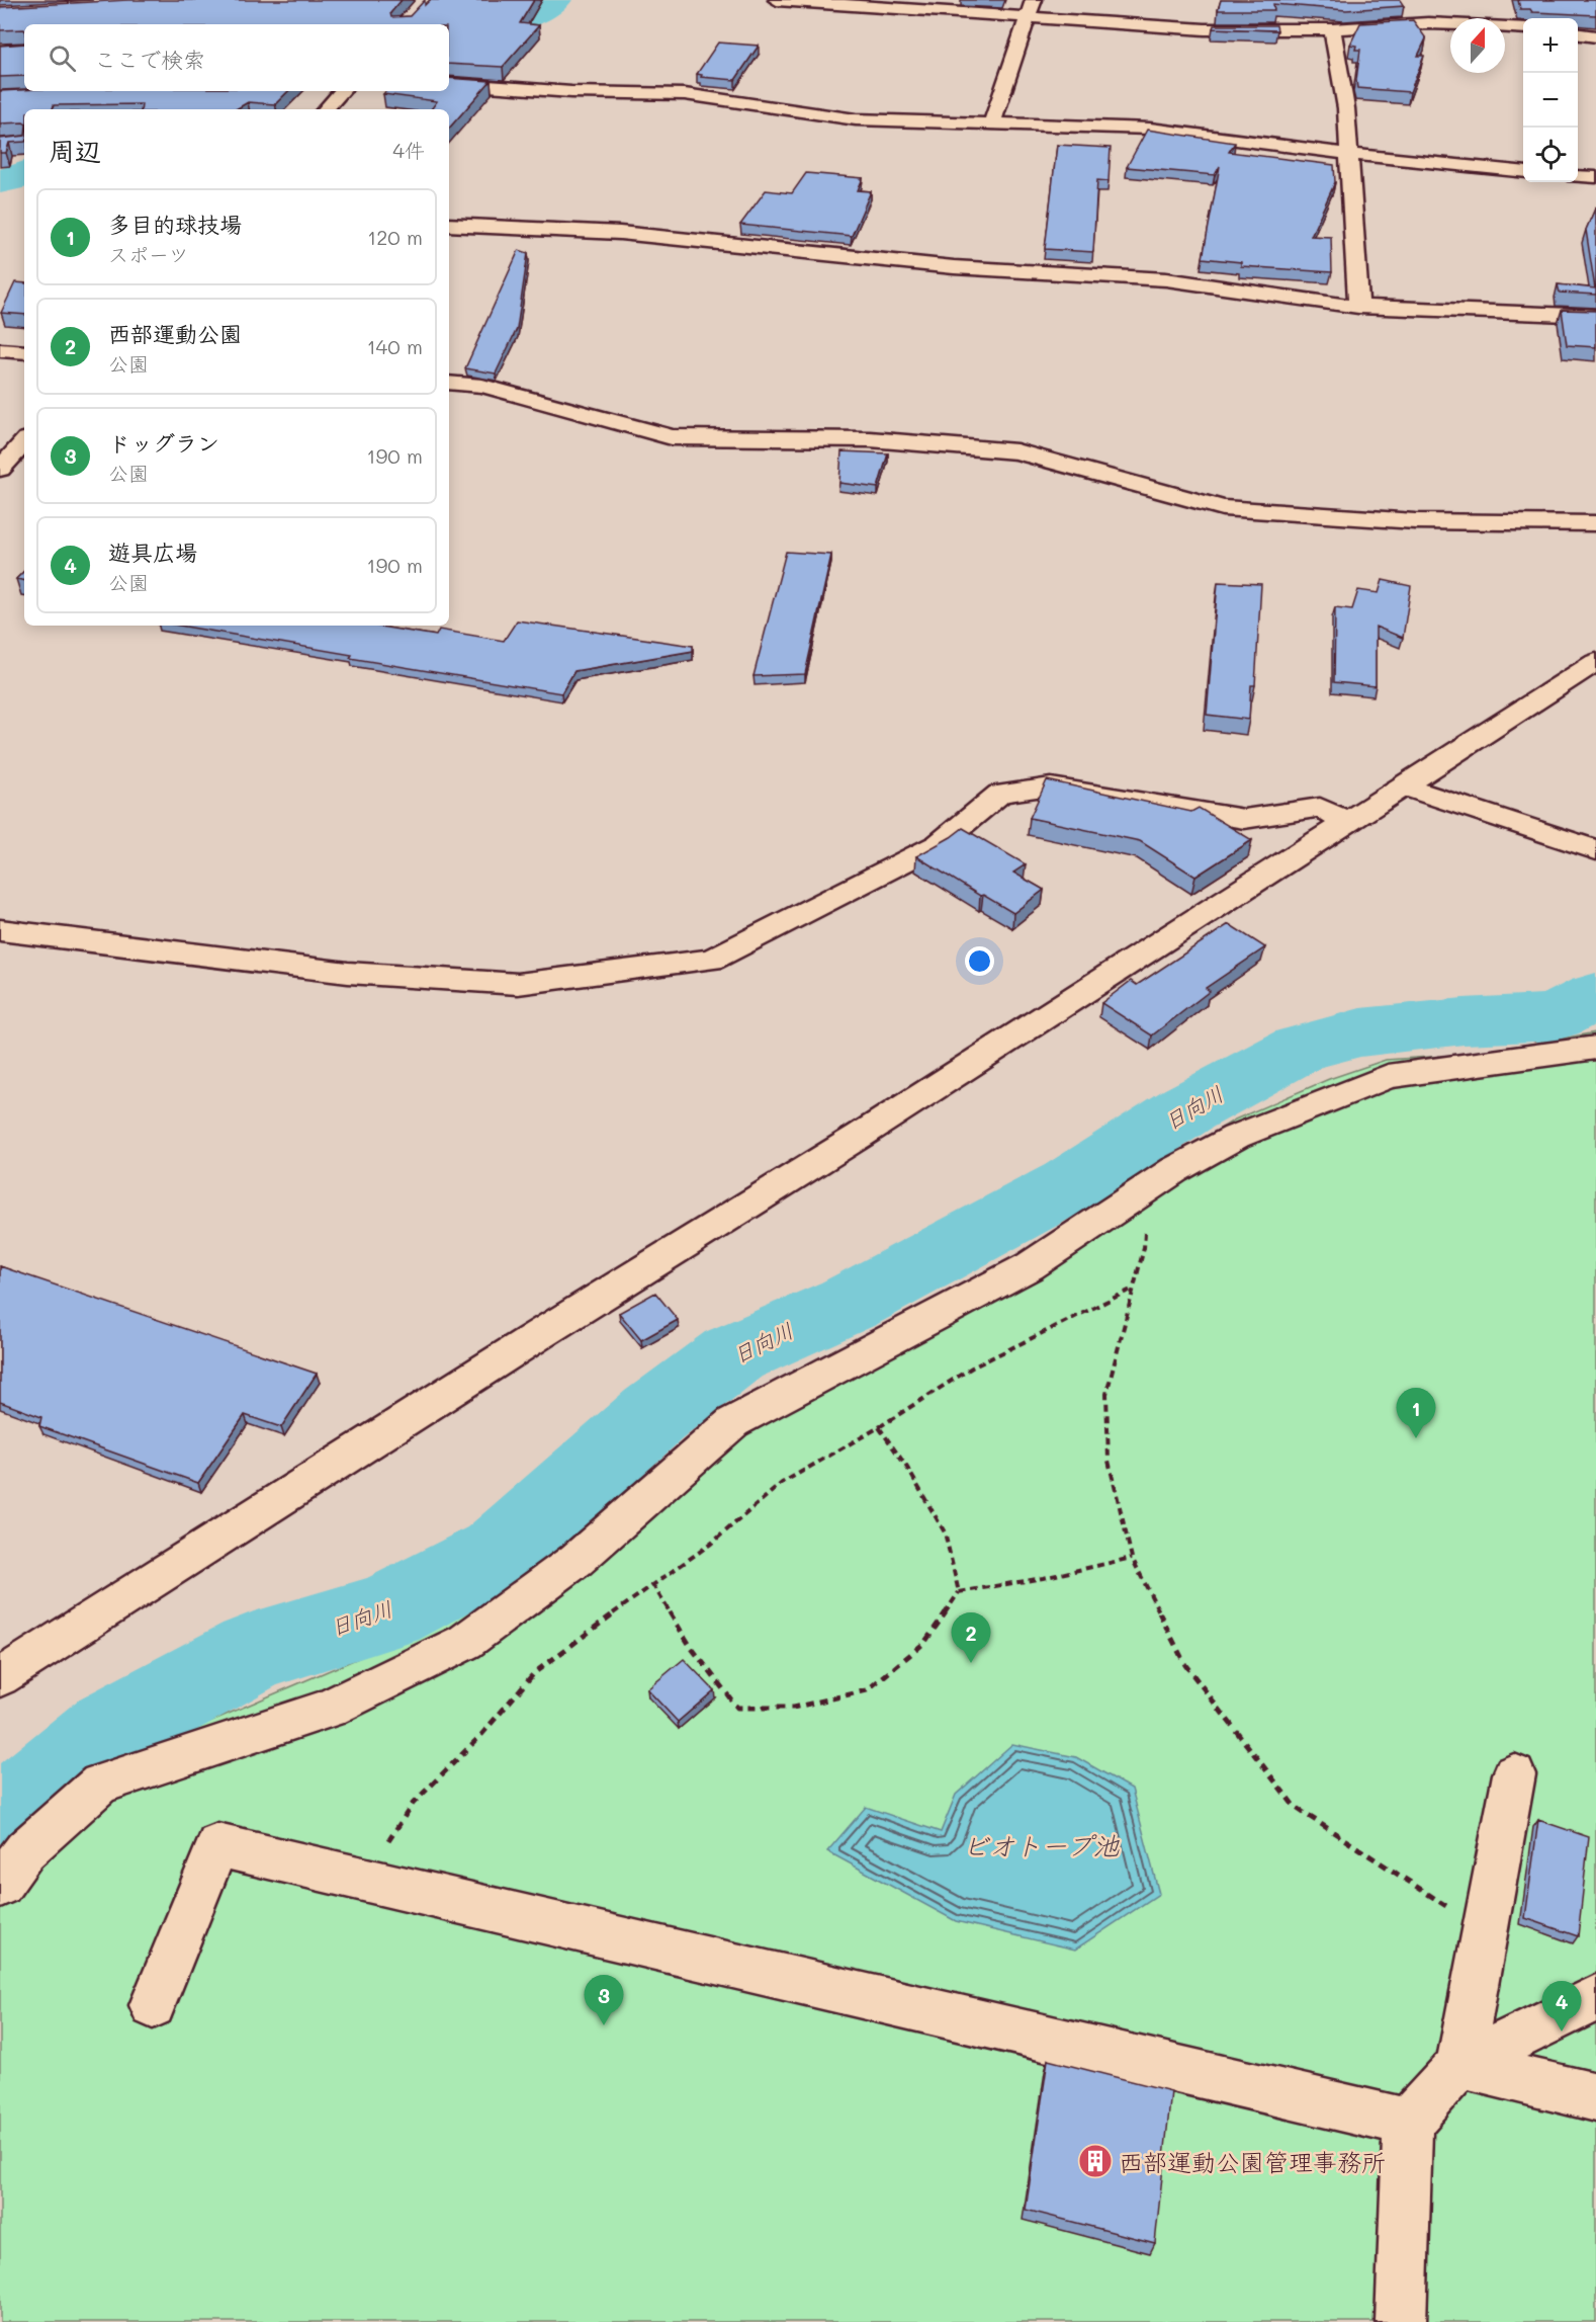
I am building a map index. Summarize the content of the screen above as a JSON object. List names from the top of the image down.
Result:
{
  "water": ["日向川", "ビオトープ池"],
  "places": {
    "building": ["西部運動公園管理事務所"]
  },
  "north": "top",
  "page": {
    "map_buttons": ["+", "−"],
    "search": "ここで検索",
    "heading": ["周辺", "4件"],
    "list": [
      {
        "mark": "1",
        "name": "多目的球技場",
        "note": "スポーツ",
        "value": "120 m"
      },
      {
        "mark": "2",
        "name": "西部運動公園",
        "note": "公園",
        "value": "140 m"
      },
      {
        "mark": "3",
        "name": "ドッグラン",
        "note": "公園",
        "value": "190 m"
      },
      {
        "mark": "4",
        "name": "遊具広場",
        "note": "公園",
        "value": "190 m"
      }
    ],
    "pins": [
      "1",
      "2",
      "3",
      "4"
    ]
  }
}
